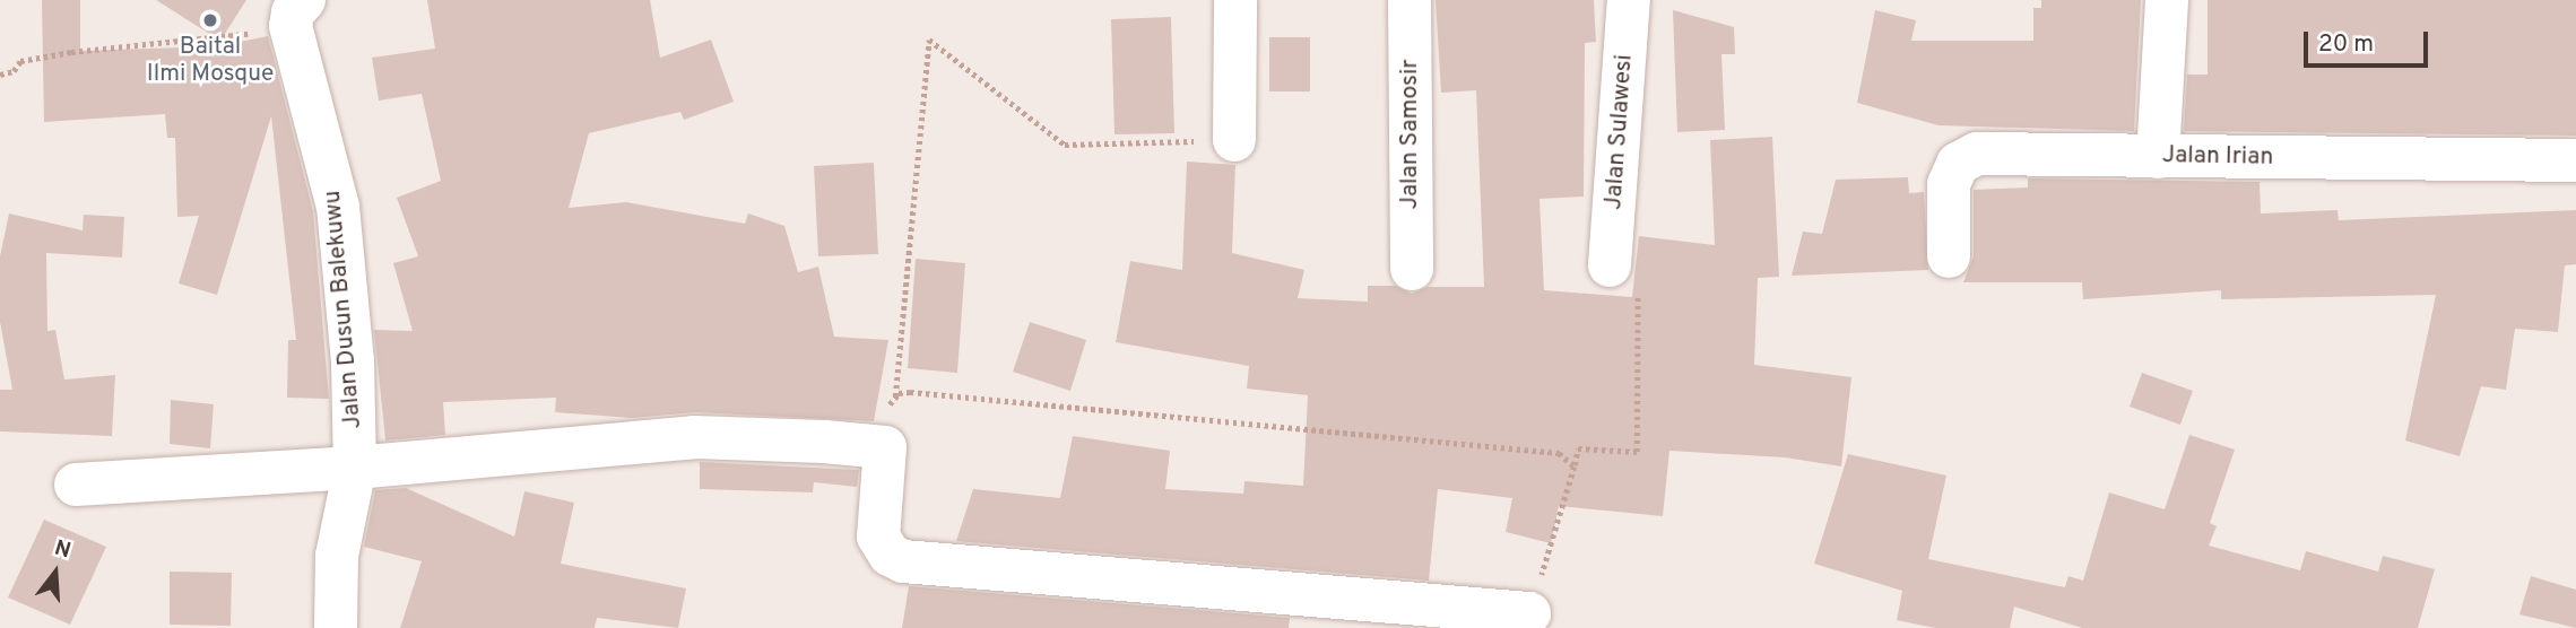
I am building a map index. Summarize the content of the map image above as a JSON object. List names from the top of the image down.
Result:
{
  "streets": {
    "street": [
      "Jalan Sulawesi",
      "Jalan Samosir",
      "Jalan Irian",
      "Jalan Dusun Balekuwu"
    ]
  },
  "places": ["Baital Ilmi Mosque"],
  "scale_bar": "20 m",
  "north": "top"
}
